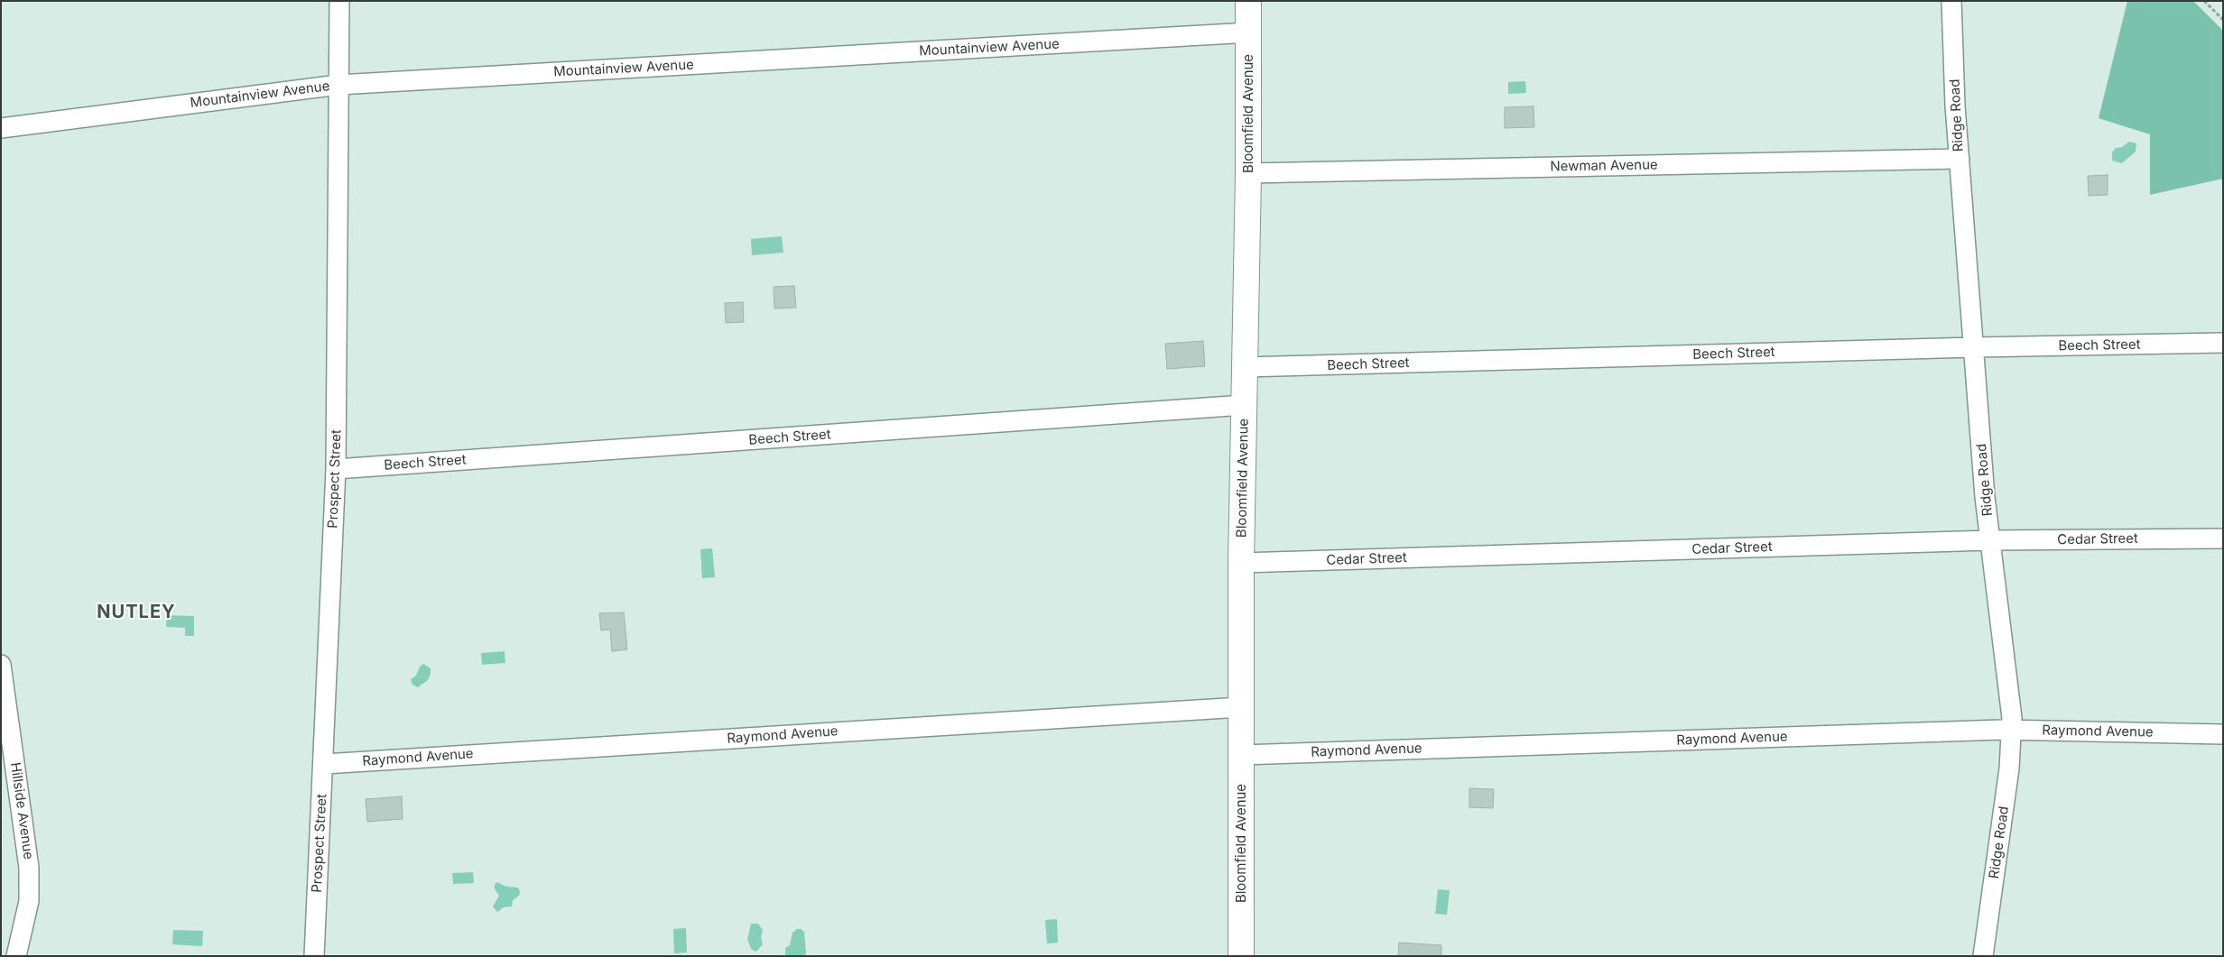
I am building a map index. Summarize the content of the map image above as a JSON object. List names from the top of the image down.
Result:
{
  "streets": {
    "street": [
      "Mountainview Avenue",
      "Bloomfield Avenue",
      "Ridge Road",
      "Newman Avenue",
      "Beech Street",
      "Prospect Street",
      "Cedar Street",
      "Raymond Avenue",
      "Hillside Avenue"
    ]
  },
  "crossings": [
    ["Mountainview Avenue", "Bloomfield Avenue"],
    ["Mountainview Avenue", "Prospect Street"],
    ["Bloomfield Avenue", "Newman Avenue"],
    ["Bloomfield Avenue", "Beech Street"],
    ["Bloomfield Avenue", "Cedar Street"],
    ["Bloomfield Avenue", "Raymond Avenue"],
    ["Ridge Road", "Newman Avenue"],
    ["Ridge Road", "Beech Street"],
    ["Ridge Road", "Cedar Street"],
    ["Ridge Road", "Raymond Avenue"],
    ["Beech Street", "Prospect Street"],
    ["Prospect Street", "Raymond Avenue"]
  ],
  "districts": ["NUTLEY"]
}
